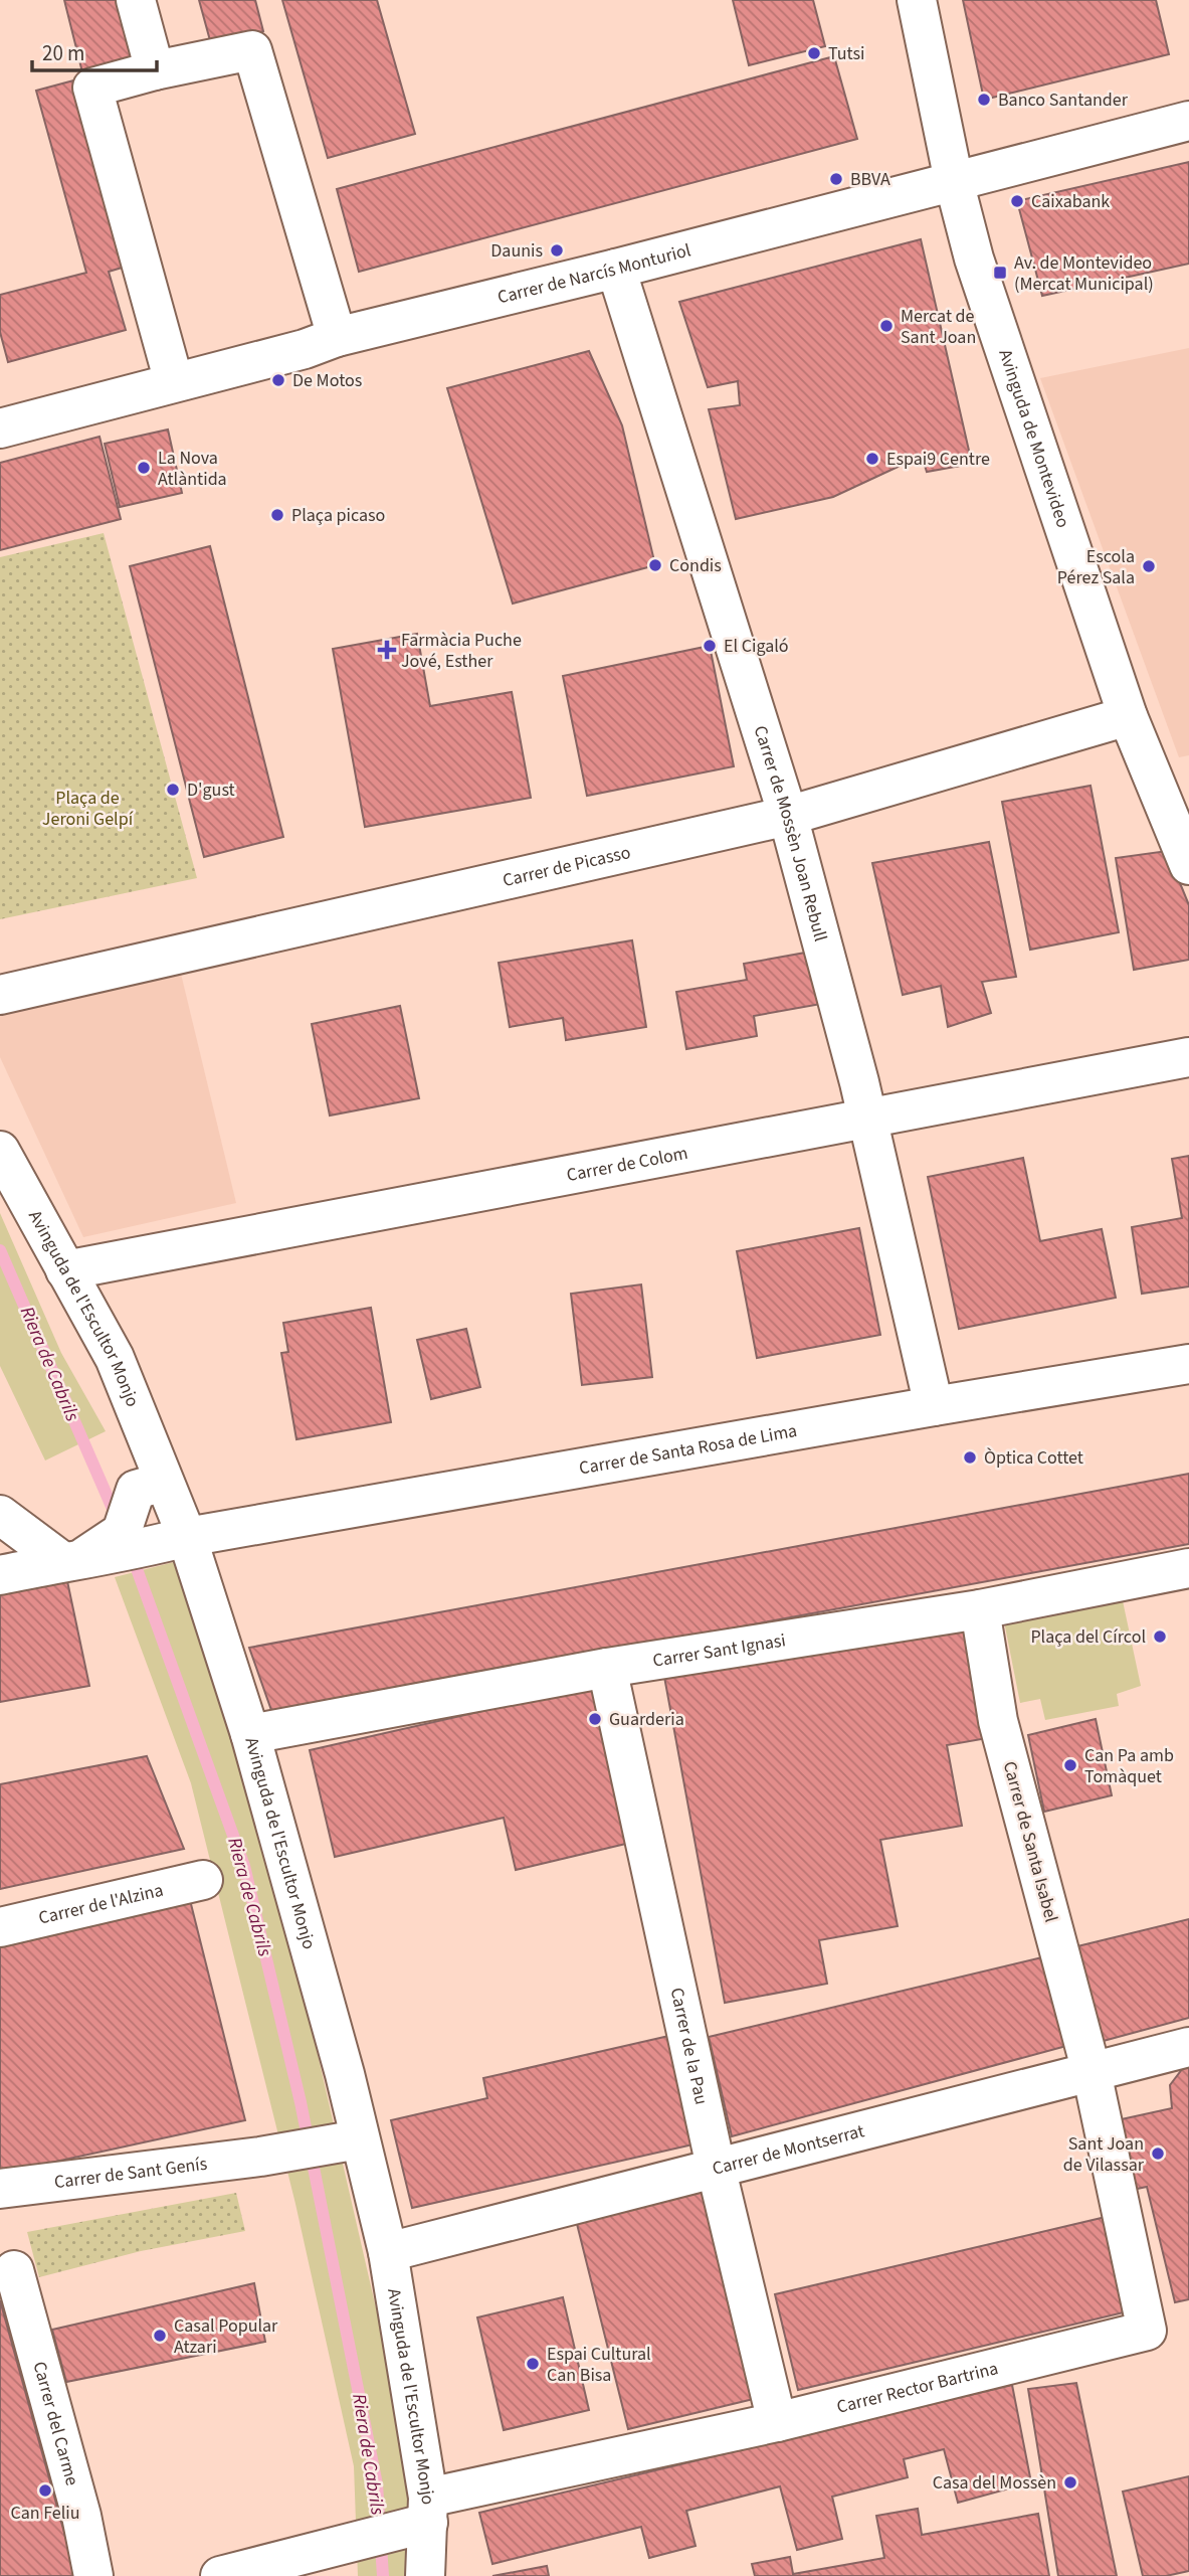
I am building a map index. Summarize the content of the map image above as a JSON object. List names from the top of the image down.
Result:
{
  "streets": {
    "street": [
      "Carrer de Narcís Monturiol",
      "Avinguda de Montevideo",
      "Carrer de Mossèn Joan Rebull",
      "Carrer de Picasso",
      "Carrer de Colom",
      "Avinguda de l'Escultor Monjo",
      "Carrer de Santa Rosa de Lima",
      "Carrer Sant Ignasi",
      "Carrer de Santa Isabel",
      "Carrer de l'Alzina",
      "Carrer de la Pau",
      "Carrer de Montserrat",
      "Carrer de Sant Genís",
      "Carrer Rector Bartrina",
      "Carrer del Carme"
    ]
  },
  "crossings": [
    ["Carrer de Narcís Monturiol", "Avinguda de Montevideo"],
    ["Carrer de Narcís Monturiol", "Carrer de Mossèn Joan Rebull"],
    ["Avinguda de Montevideo", "Carrer de Picasso"],
    ["Carrer de Mossèn Joan Rebull", "Carrer de Picasso"],
    ["Carrer de Mossèn Joan Rebull", "Carrer de Colom"],
    ["Carrer de Mossèn Joan Rebull", "Carrer de Santa Rosa de Lima"],
    ["Carrer de Colom", "Avinguda de l'Escultor Monjo"],
    ["Avinguda de l'Escultor Monjo", "Carrer de Santa Rosa de Lima"],
    ["Avinguda de l'Escultor Monjo", "Carrer Sant Ignasi"],
    ["Avinguda de l'Escultor Monjo", "Carrer de Montserrat"],
    ["Avinguda de l'Escultor Monjo", "Carrer de Sant Genís"],
    ["Avinguda de l'Escultor Monjo", "Carrer Rector Bartrina"],
    ["Carrer Sant Ignasi", "Carrer de Santa Isabel"],
    ["Carrer Sant Ignasi", "Carrer de la Pau"],
    ["Carrer de Santa Isabel", "Carrer de Montserrat"],
    ["Carrer de Santa Isabel", "Carrer Rector Bartrina"],
    ["Carrer de la Pau", "Carrer de Montserrat"],
    ["Carrer de la Pau", "Carrer Rector Bartrina"],
    ["Carrer de Montserrat", "Carrer Rector Bartrina"]
  ],
  "water": ["Riera de Cabrils"],
  "parks": ["Plaça de Jeroni Gelpí"],
  "places": {
    "other": [
      "Tutsi",
      "Banco Santander",
      "BBVA",
      "Caixabank",
      "Daunis",
      "Mercat de Sant Joan",
      "De Motos",
      "Espai9 Centre",
      "La Nova Atlàntida",
      "Plaça picaso",
      "Condis",
      "Escola Pérez Sala",
      "El Cigaló",
      "D'gust",
      "Òptica Cottet",
      "Plaça del Círcol",
      "Guarderia",
      "Can Pa amb Tomàquet",
      "Sant Joan de Vilassar",
      "Casal Popular Atzari",
      "Espai Cultural Can Bisa",
      "Casa del Mossèn",
      "Can Feliu"
    ],
    "transit": ["Av. de Montevideo (Mercat Municipal)"],
    "health": ["Farmàcia Puche Jové, Esther"]
  },
  "scale_bar": "20 m"
}
